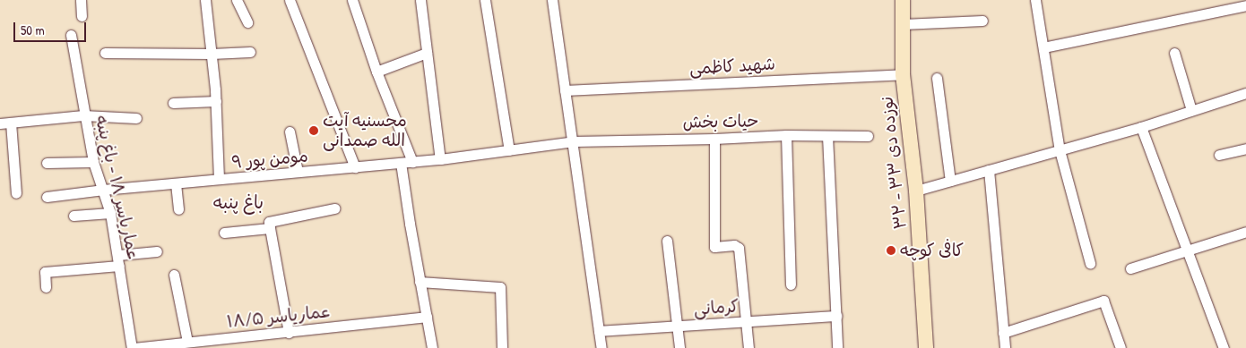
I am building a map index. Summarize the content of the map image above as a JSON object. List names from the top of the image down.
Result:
{
  "streets": {
    "street": [
      "شهید کاظمی",
      "حیات بخش",
      "مومن پور ۹",
      "۳۲ - نوزده دی ۳۳",
      "عماریاسر ۱۸ - باغ پنبه",
      "کرمانی",
      "عماریاسر ۱۸/۵"
    ]
  },
  "crossings": [
    ["شهید کاظمی", "۳۲ - نوزده دی ۳۳"],
    ["حیات بخش", "مومن پور ۹"],
    ["مومن پور ۹", "عماریاسر ۱۸ - باغ پنبه"],
    ["عماریاسر ۱۸ - باغ پنبه", "عماریاسر ۱۸/۵"]
  ],
  "districts": ["باغ پنبه"],
  "places": ["محسنیه آیت الله صمدانی", "کافی کوچه"],
  "scale_bar": "50 m"
}
